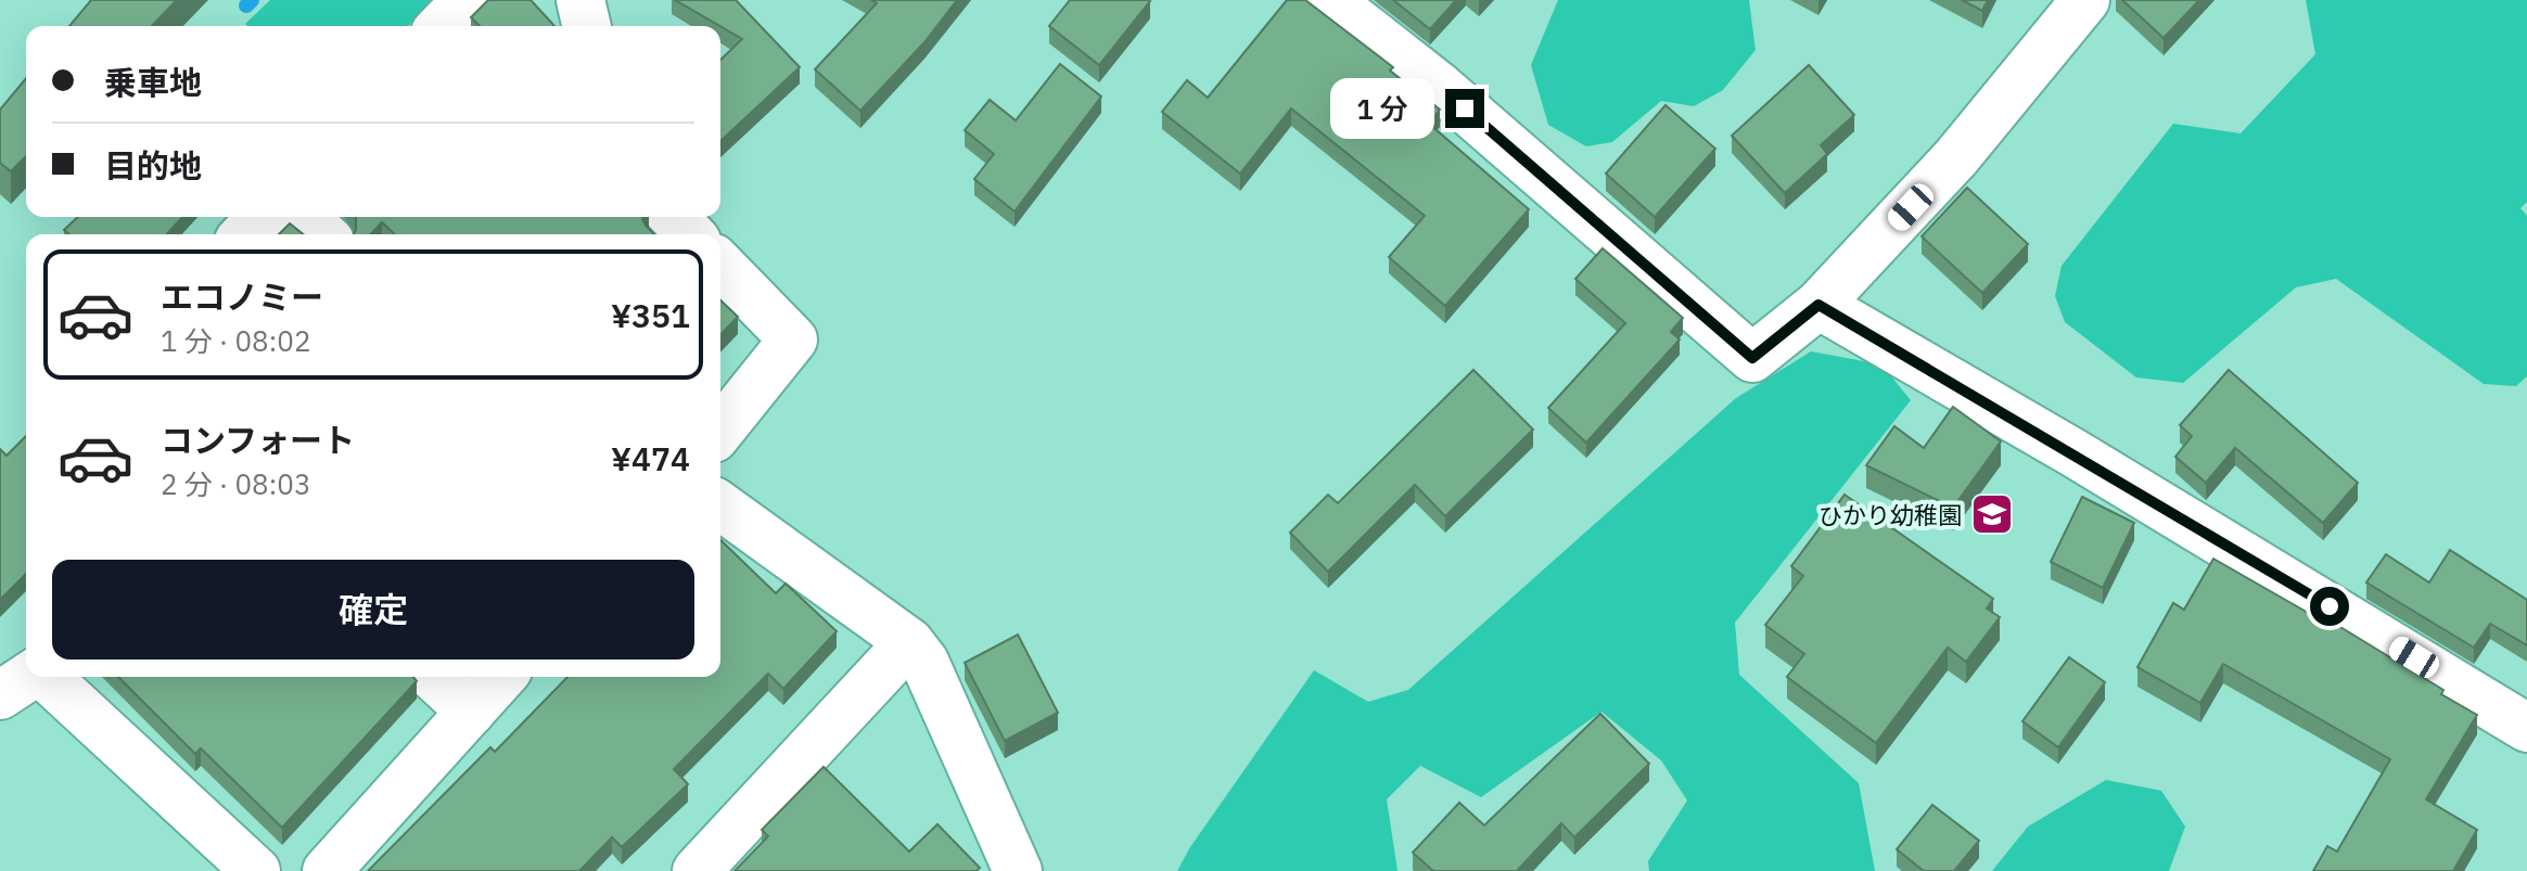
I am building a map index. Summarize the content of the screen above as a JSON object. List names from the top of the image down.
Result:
{
  "places": {
    "school or university": ["ひかり幼稚園"]
  },
  "page": {
    "banner": ["乗車地", "目的地"],
    "bubble": "1 分",
    "list": [
      {
        "name": "エコノミー",
        "note": "1 分 · 08:02",
        "value": "¥351"
      },
      {
        "name": "コンフォート",
        "note": "2 分 · 08:03",
        "value": "¥474"
      }
    ],
    "buttons": "確定"
  }
}
